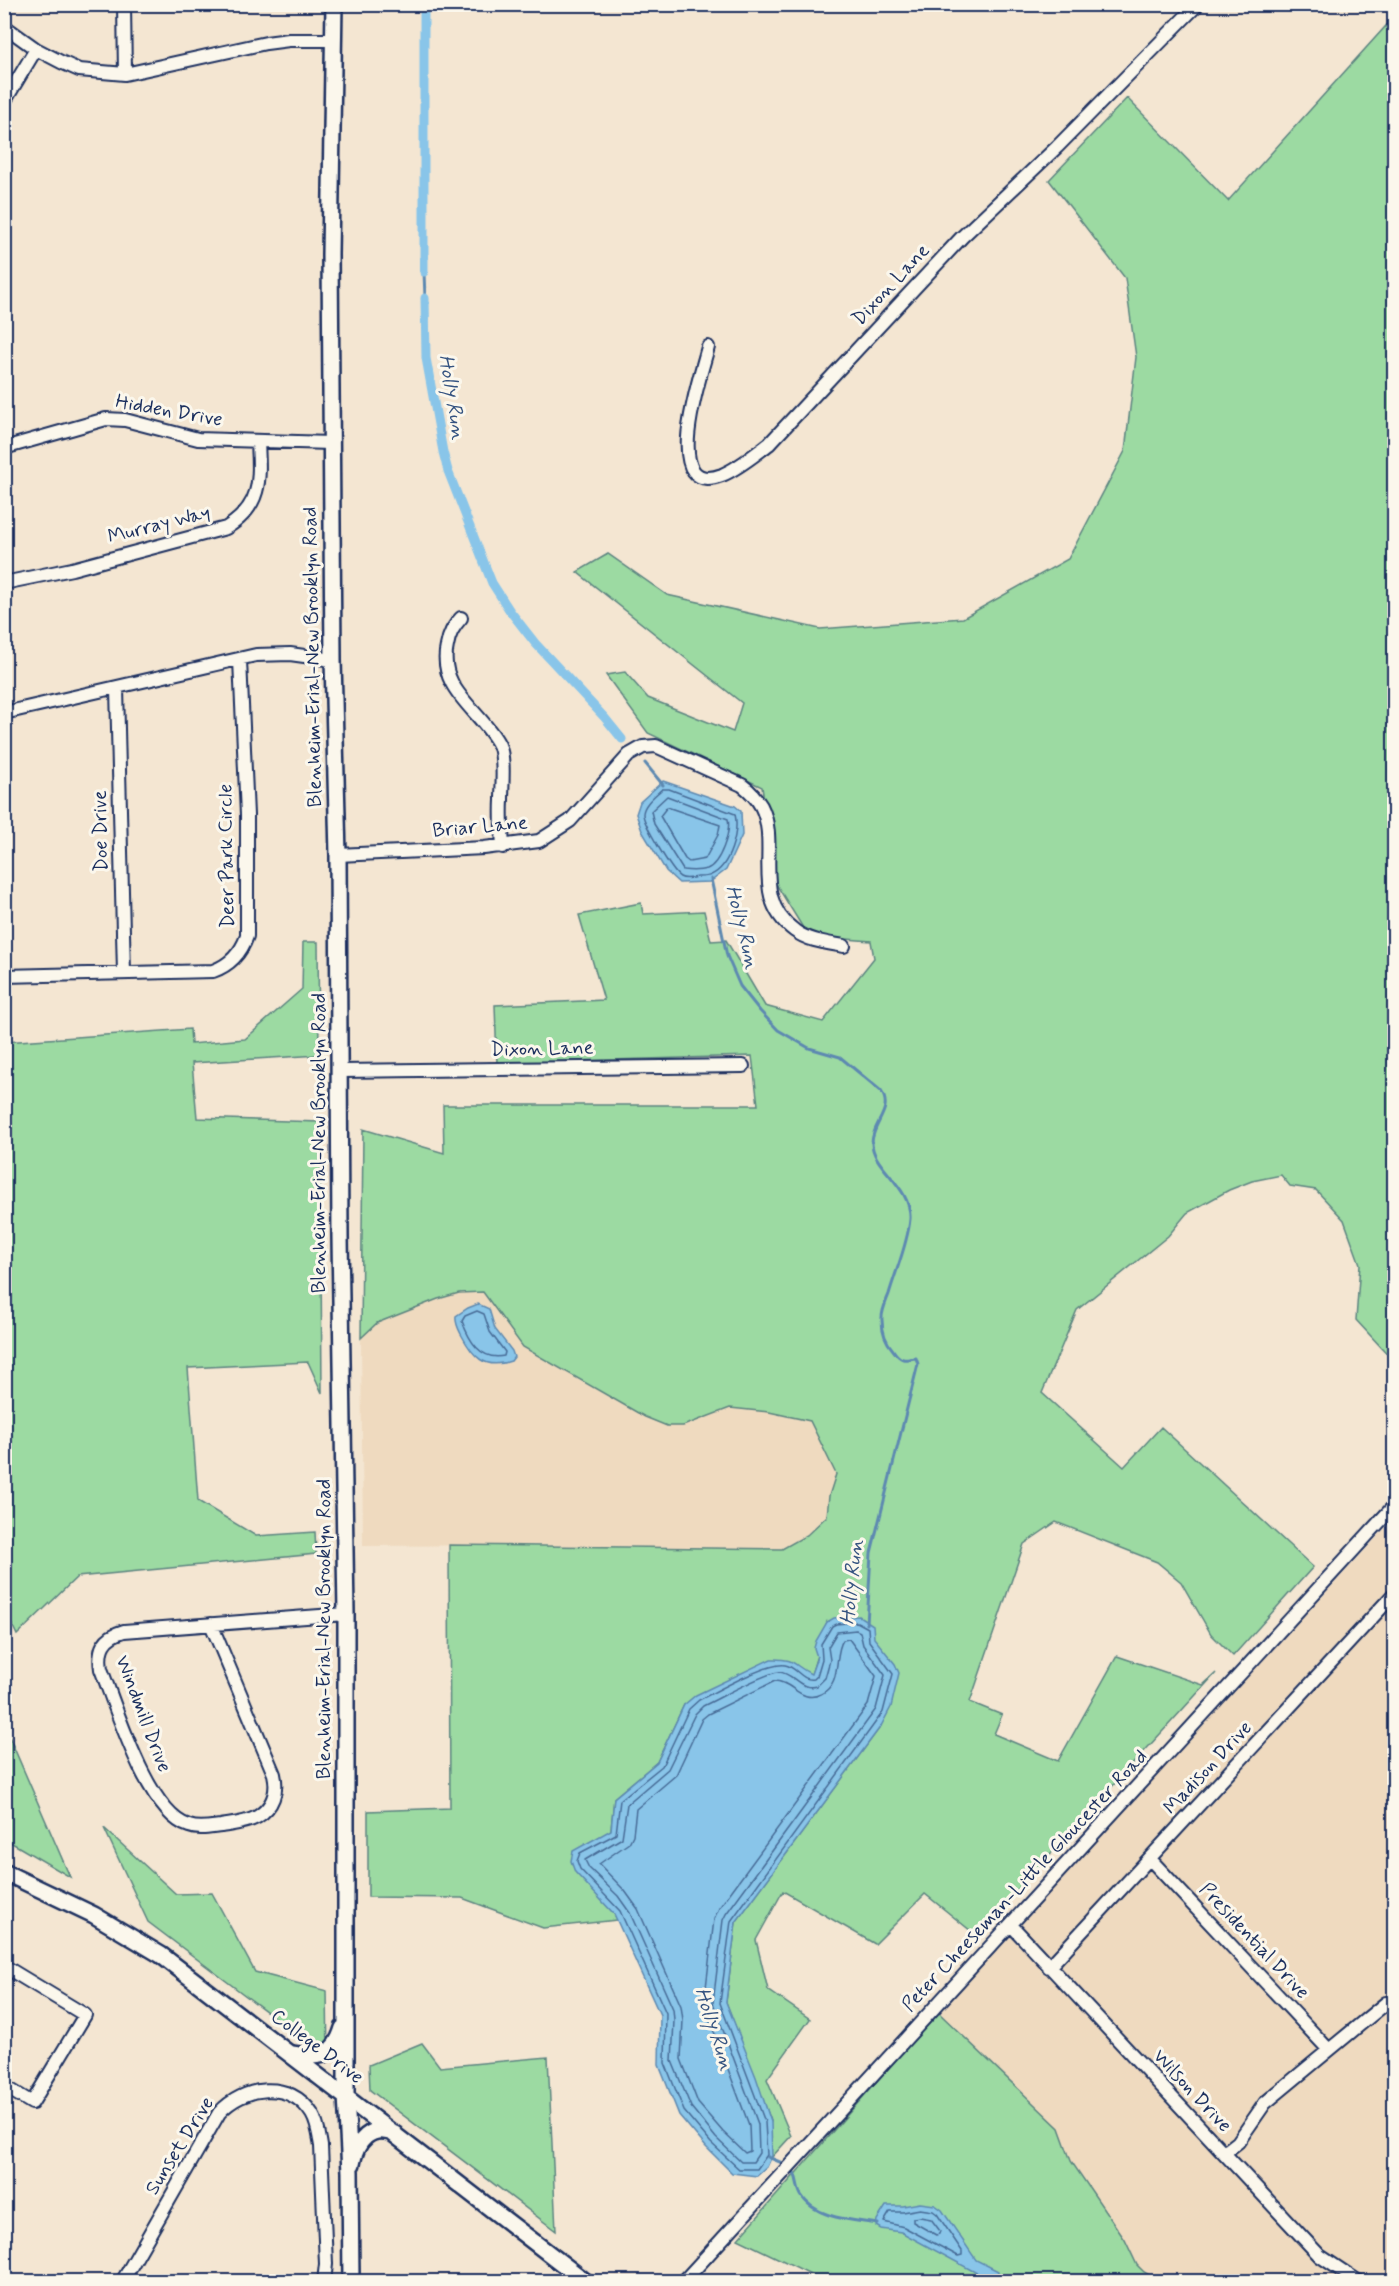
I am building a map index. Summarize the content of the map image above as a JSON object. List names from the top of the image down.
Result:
{
  "streets": {
    "main road": ["Blenheim-Erial-New Brooklyn Road", "College Drive"],
    "street": [
      "Dixon Lane",
      "Hidden Drive",
      "Murray Way",
      "Briar Lane",
      "Doe Drive",
      "Deer Park Circle",
      "Windmill Drive",
      "Madison Drive",
      "Peter Cheeseman-Little Gloucester Road",
      "Presidential Drive",
      "Wilson Drive",
      "Sunset Drive"
    ]
  },
  "crossings": [
    ["Dixon Lane", "Blenheim-Erial-New Brooklyn Road"],
    ["Hidden Drive", "Murray Way"],
    ["Hidden Drive", "Blenheim-Erial-New Brooklyn Road"],
    ["Blenheim-Erial-New Brooklyn Road", "Briar Lane"],
    ["Blenheim-Erial-New Brooklyn Road", "Windmill Drive"],
    ["Blenheim-Erial-New Brooklyn Road", "College Drive"],
    ["Doe Drive", "Deer Park Circle"],
    ["Madison Drive", "Presidential Drive"],
    ["Madison Drive", "Wilson Drive"],
    ["Peter Cheeseman-Little Gloucester Road", "Wilson Drive"]
  ],
  "water": ["Holly Run"]
}
